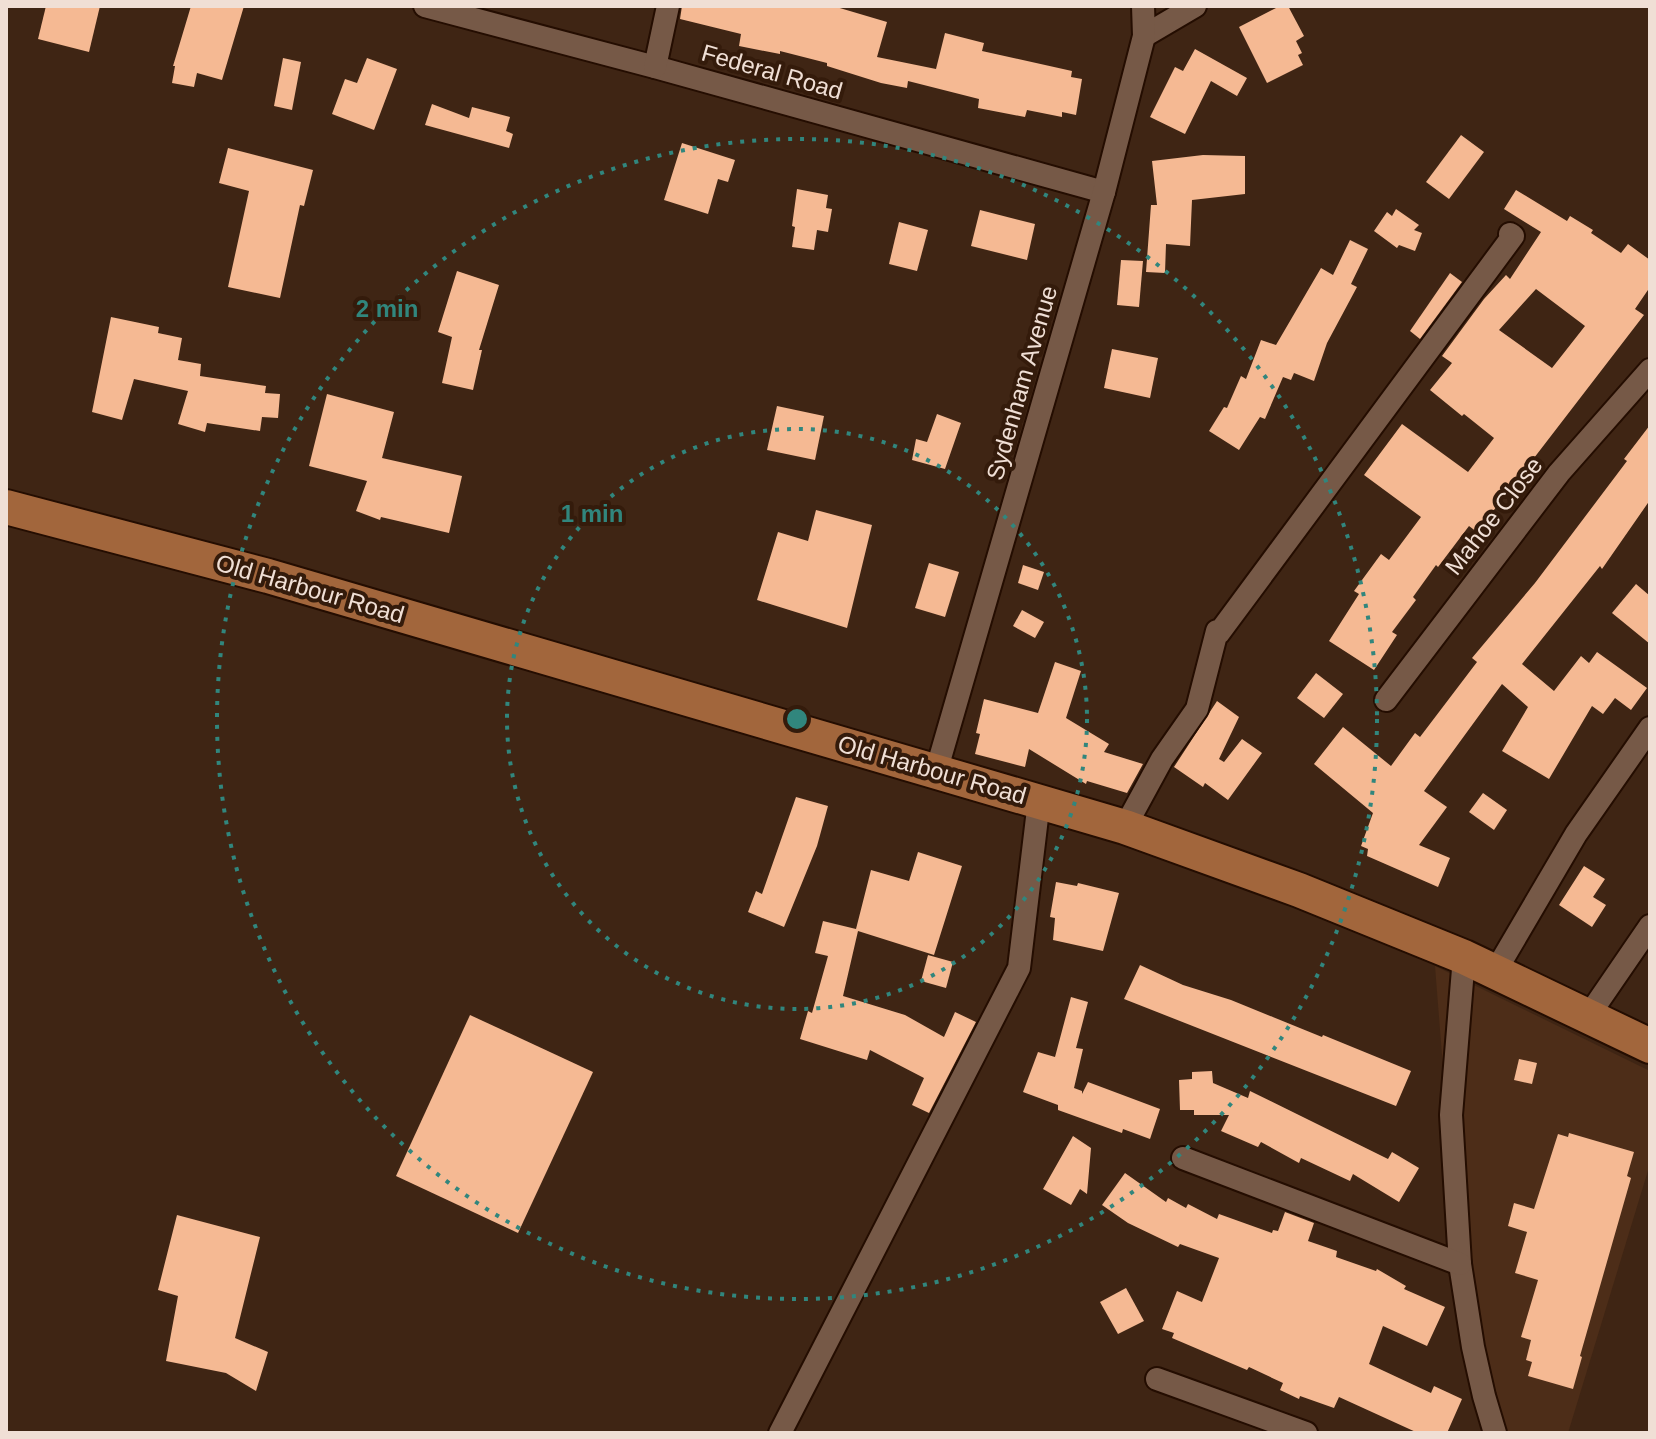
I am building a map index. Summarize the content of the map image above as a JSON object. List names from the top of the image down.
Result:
{
  "streets": {
    "main road": ["Old Harbour Road"],
    "street": ["Federal Road", "Sydenham Avenue", "Mahoe Close"]
  },
  "crossings": [
    ["Federal Road", "Sydenham Avenue"],
    ["Sydenham Avenue", "Old Harbour Road"]
  ],
  "rings": ["2 min", "1 min"]
}
